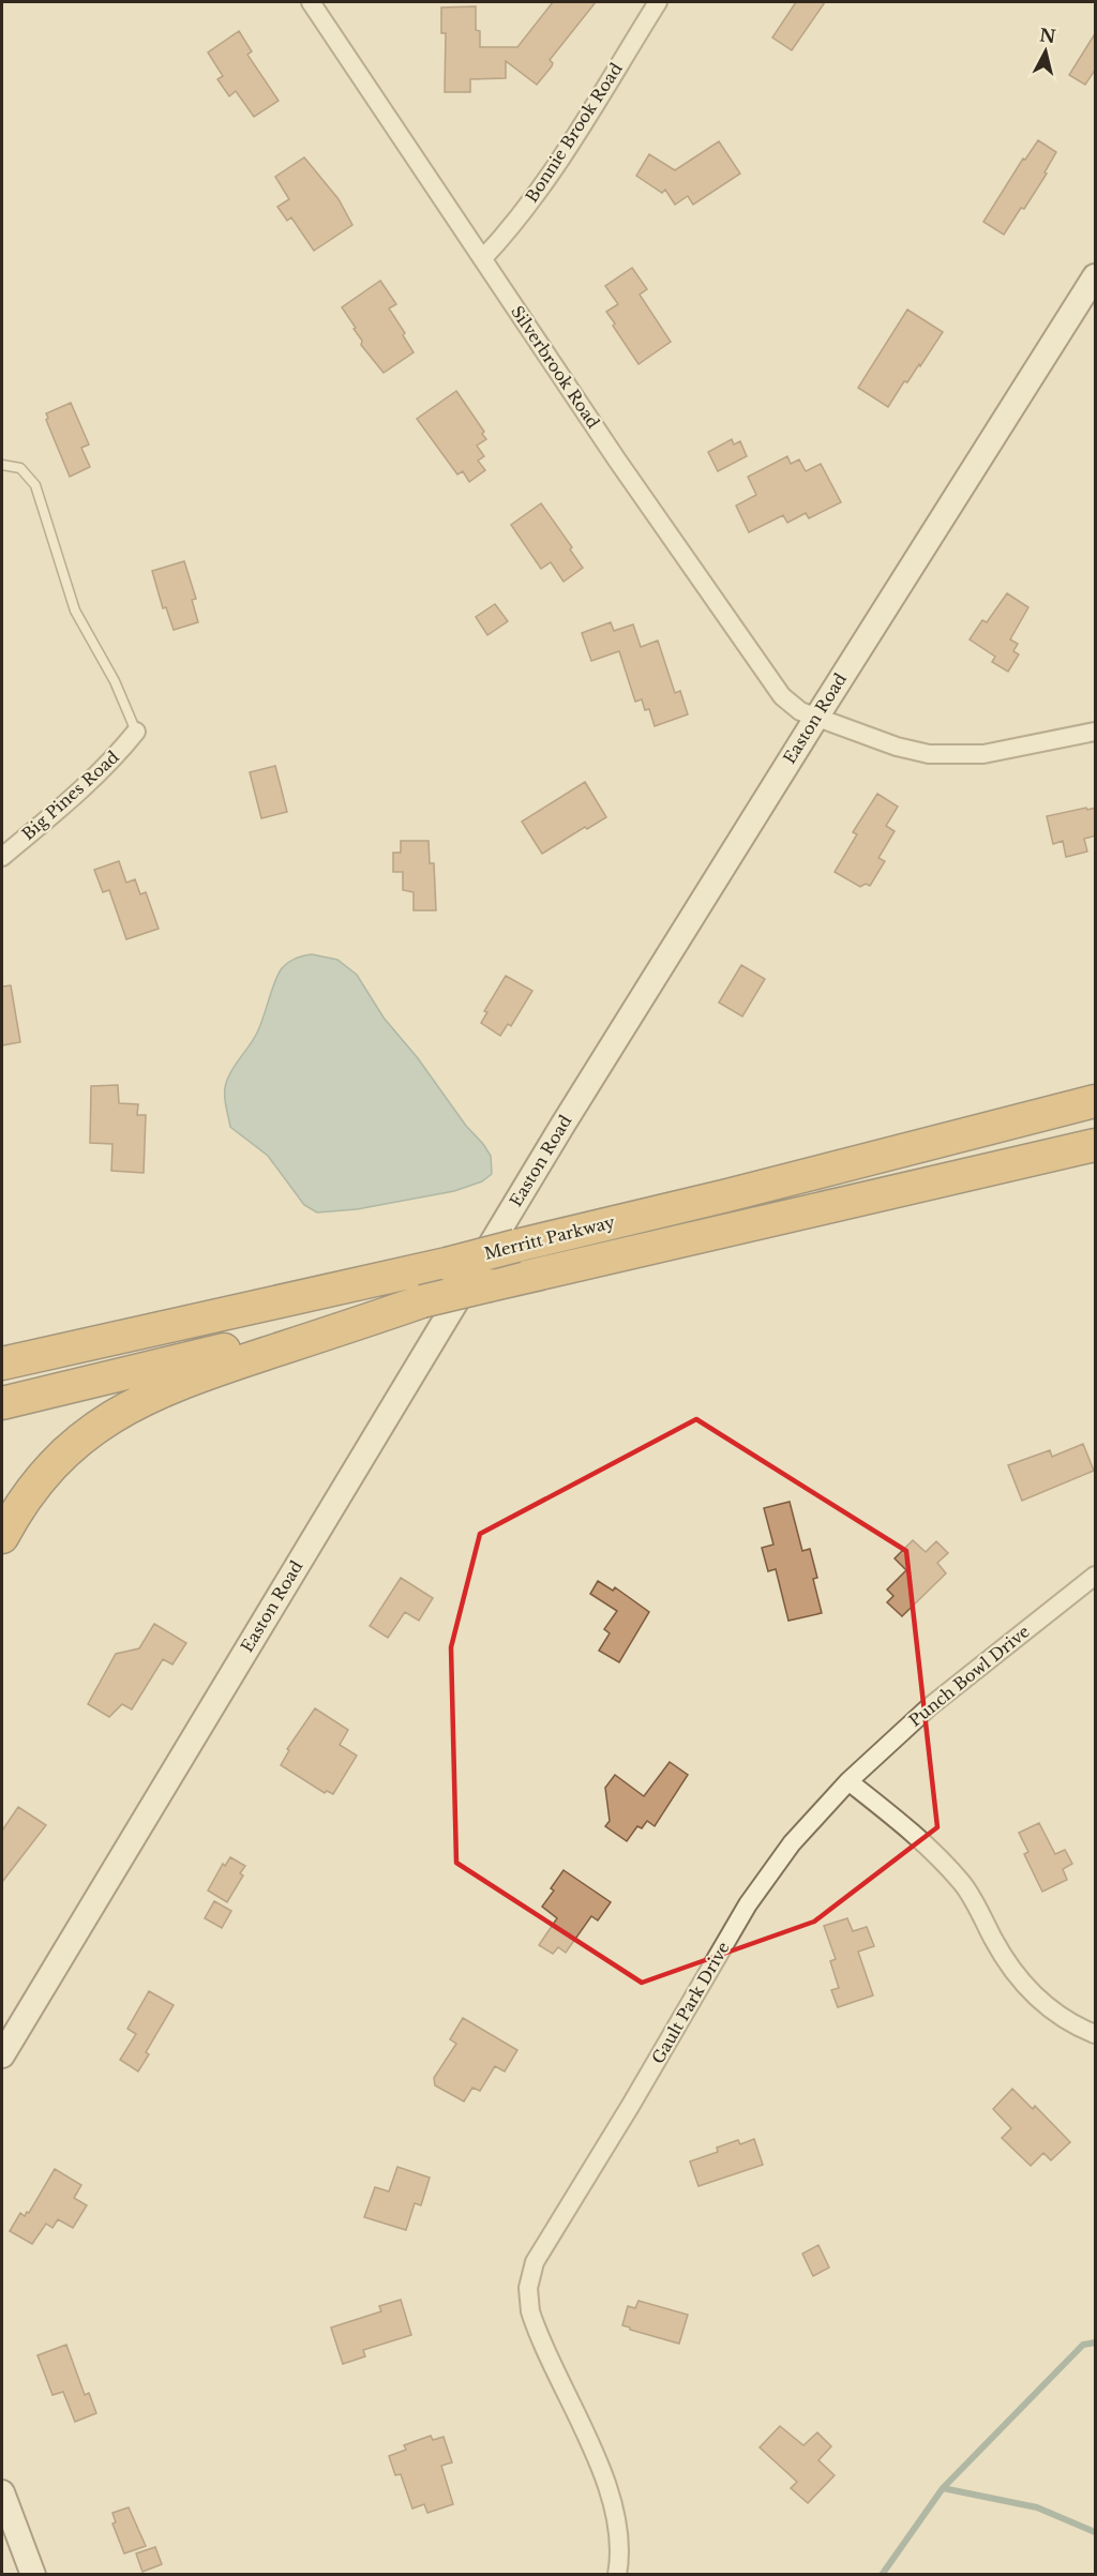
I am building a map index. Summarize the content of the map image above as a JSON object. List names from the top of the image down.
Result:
{
  "streets": {
    "highway": ["Merritt Parkway"],
    "main road": ["Easton Road"],
    "street": [
      "Bonnie Brook Road",
      "Silverbrook Road",
      "Big Pines Road",
      "Punch Bowl Drive",
      "Gault Park Drive"
    ]
  },
  "crossings": [
    ["Bonnie Brook Road", "Silverbrook Road"],
    ["Silverbrook Road", "Easton Road"],
    ["Punch Bowl Drive", "Gault Park Drive"]
  ],
  "north": "top"
}
